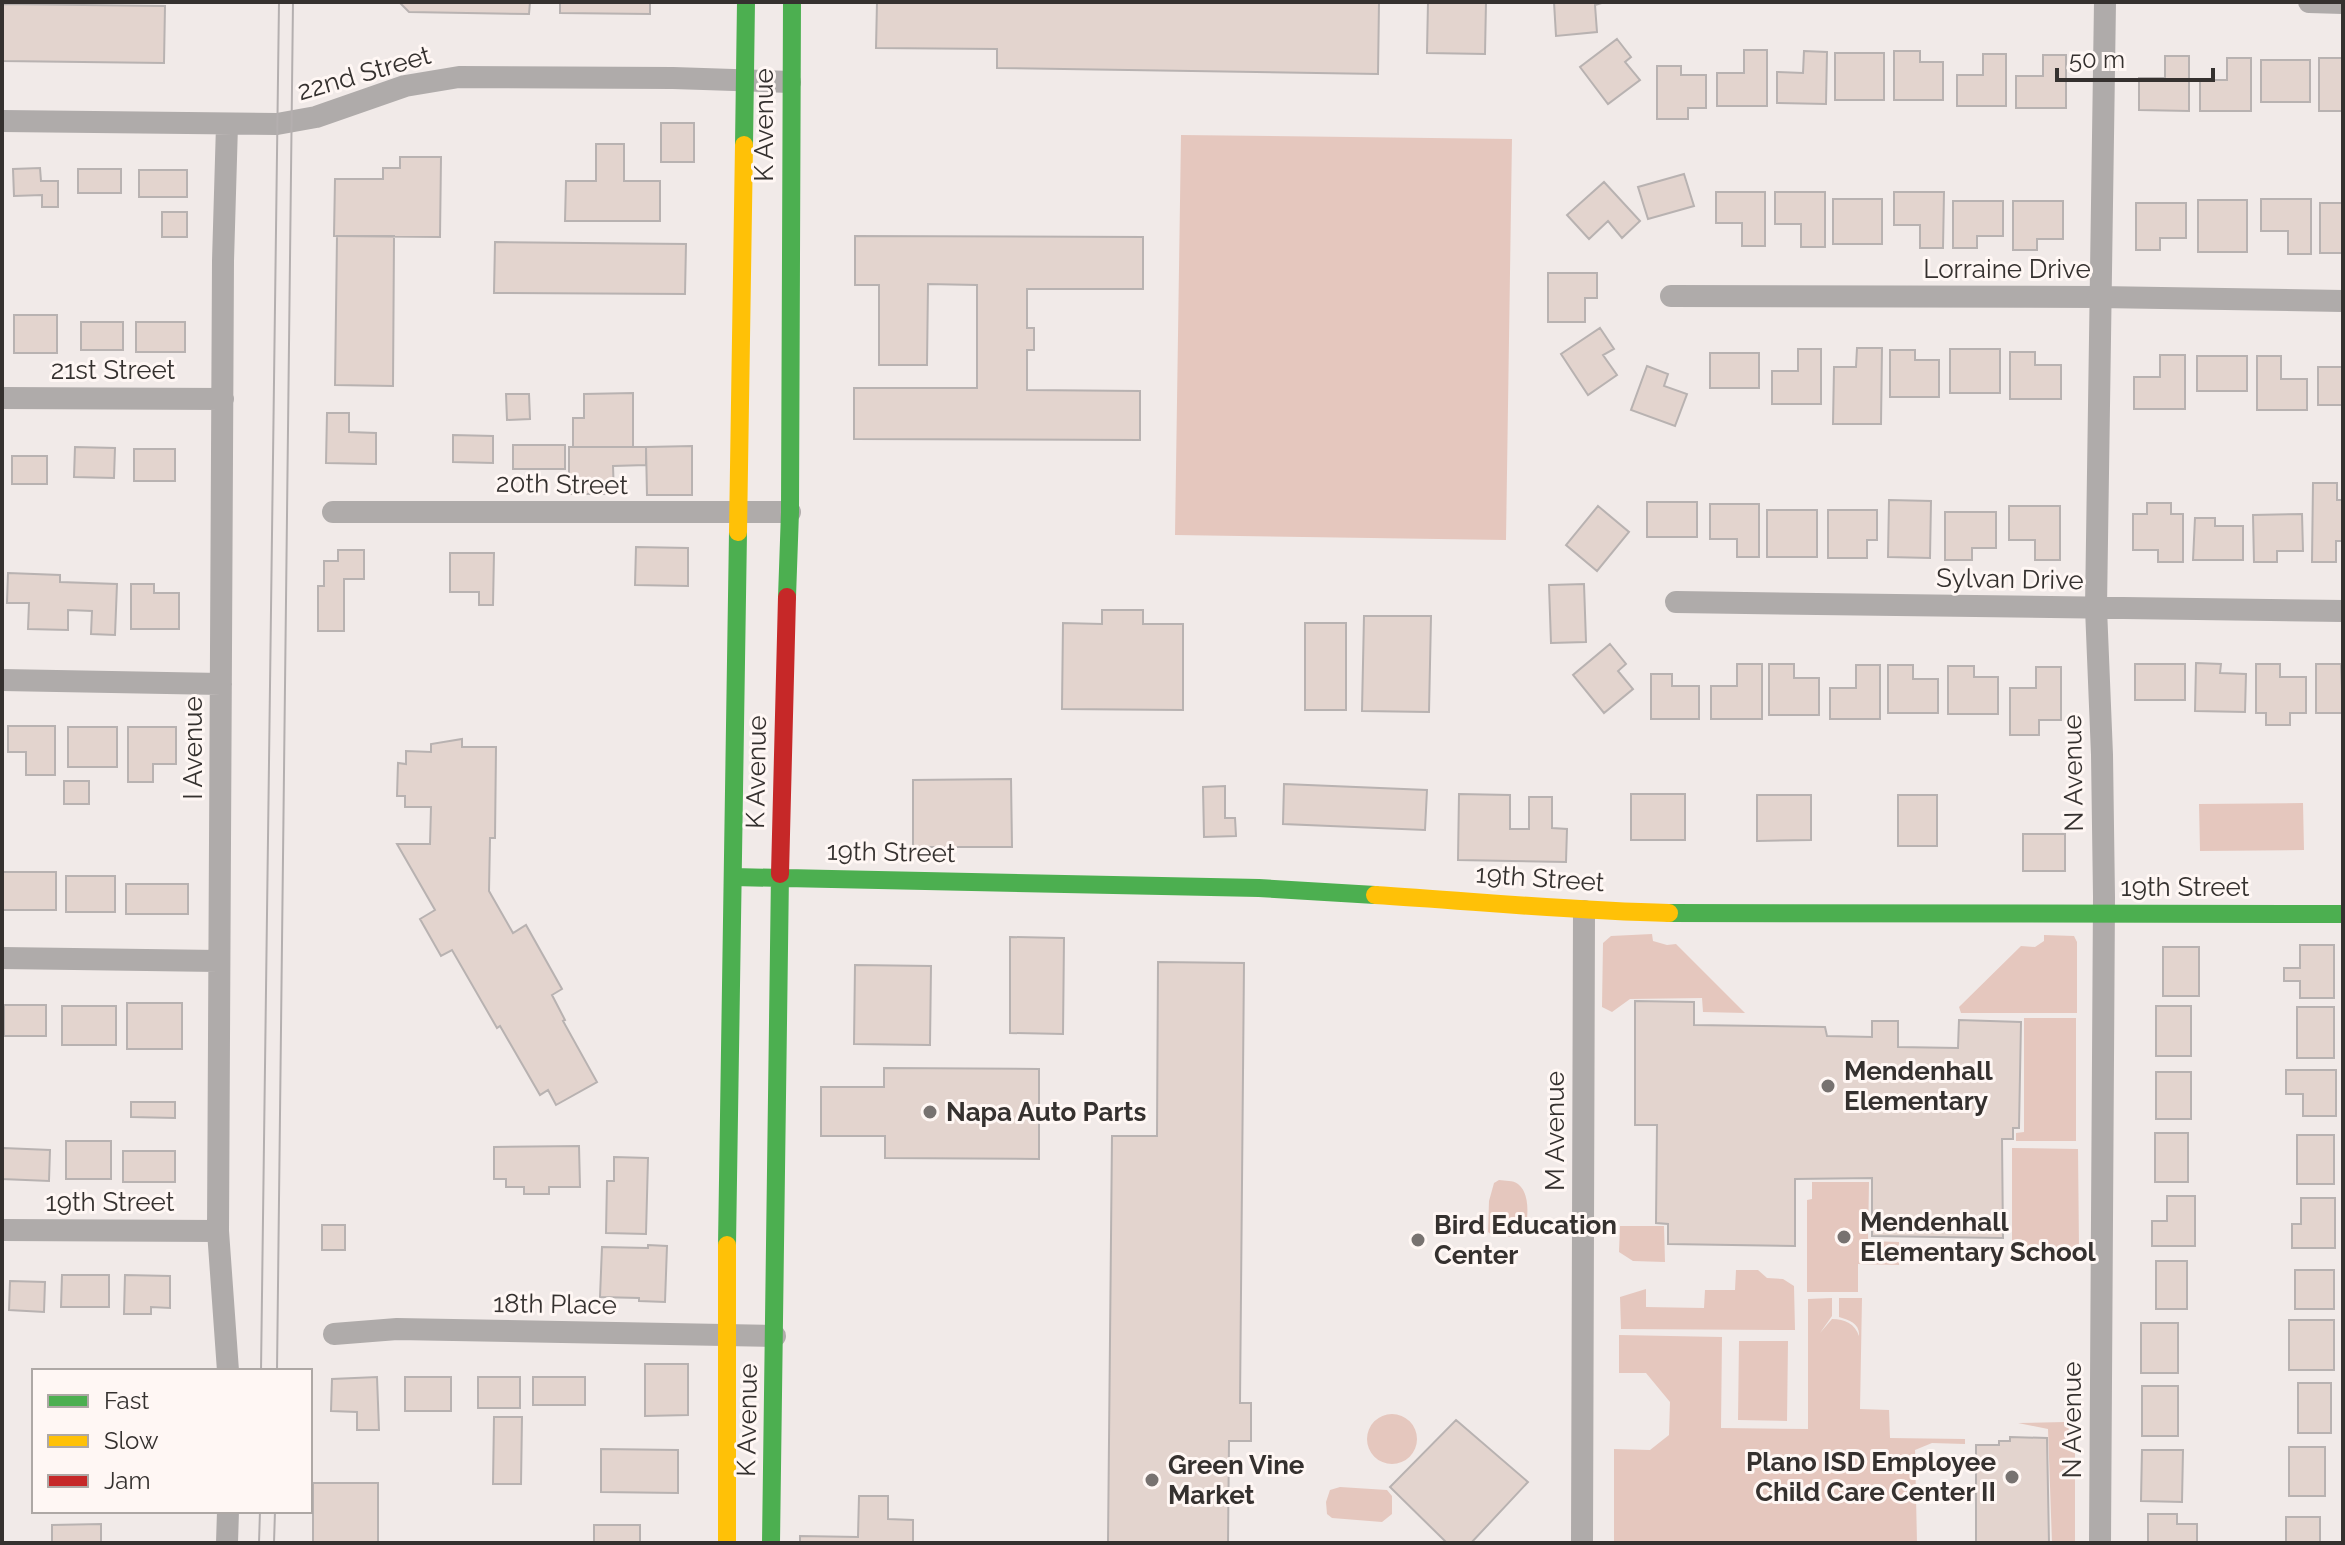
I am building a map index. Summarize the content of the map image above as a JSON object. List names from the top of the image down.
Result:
{
  "streets": {
    "main road": ["K Avenue", "19th Street"],
    "street": [
      "22nd Street",
      "Lorraine Drive",
      "21st Street",
      "20th Street",
      "Sylvan Drive",
      "I Avenue",
      "N Avenue",
      "M Avenue",
      "18th Place"
    ]
  },
  "crossings": [
    ["22nd Street", "K Avenue"],
    ["22nd Street", "I Avenue"],
    ["K Avenue", "20th Street"],
    ["K Avenue", "19th Street"],
    ["K Avenue", "18th Place"],
    ["Lorraine Drive", "N Avenue"],
    ["21st Street", "I Avenue"],
    ["Sylvan Drive", "N Avenue"],
    ["I Avenue", "19th Street"],
    ["N Avenue", "19th Street"],
    ["19th Street", "M Avenue"]
  ],
  "places": [
    "Mendenhall Elementary",
    "Napa Auto Parts",
    "Mendenhall Elementary School",
    "Bird Education Center",
    "Plano ISD Employee Child Care Center II",
    "Green Vine Market"
  ],
  "legend": ["Fast", "Slow", "Jam"],
  "scale_bar": "50 m"
}
